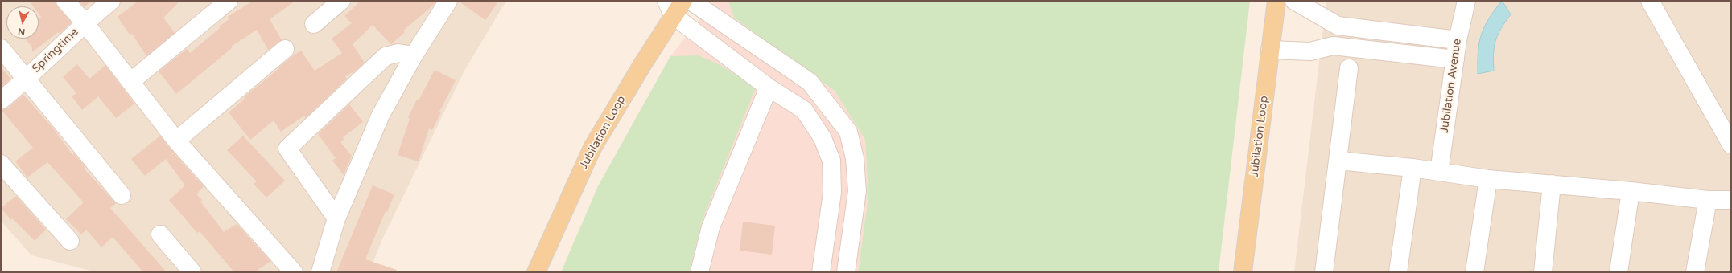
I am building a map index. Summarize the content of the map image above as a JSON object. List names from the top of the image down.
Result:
{
  "streets": {
    "main road": ["Jubilation Loop"],
    "street": ["Springtime", "Jubilation Avenue"]
  },
  "north": "bottom"
}
